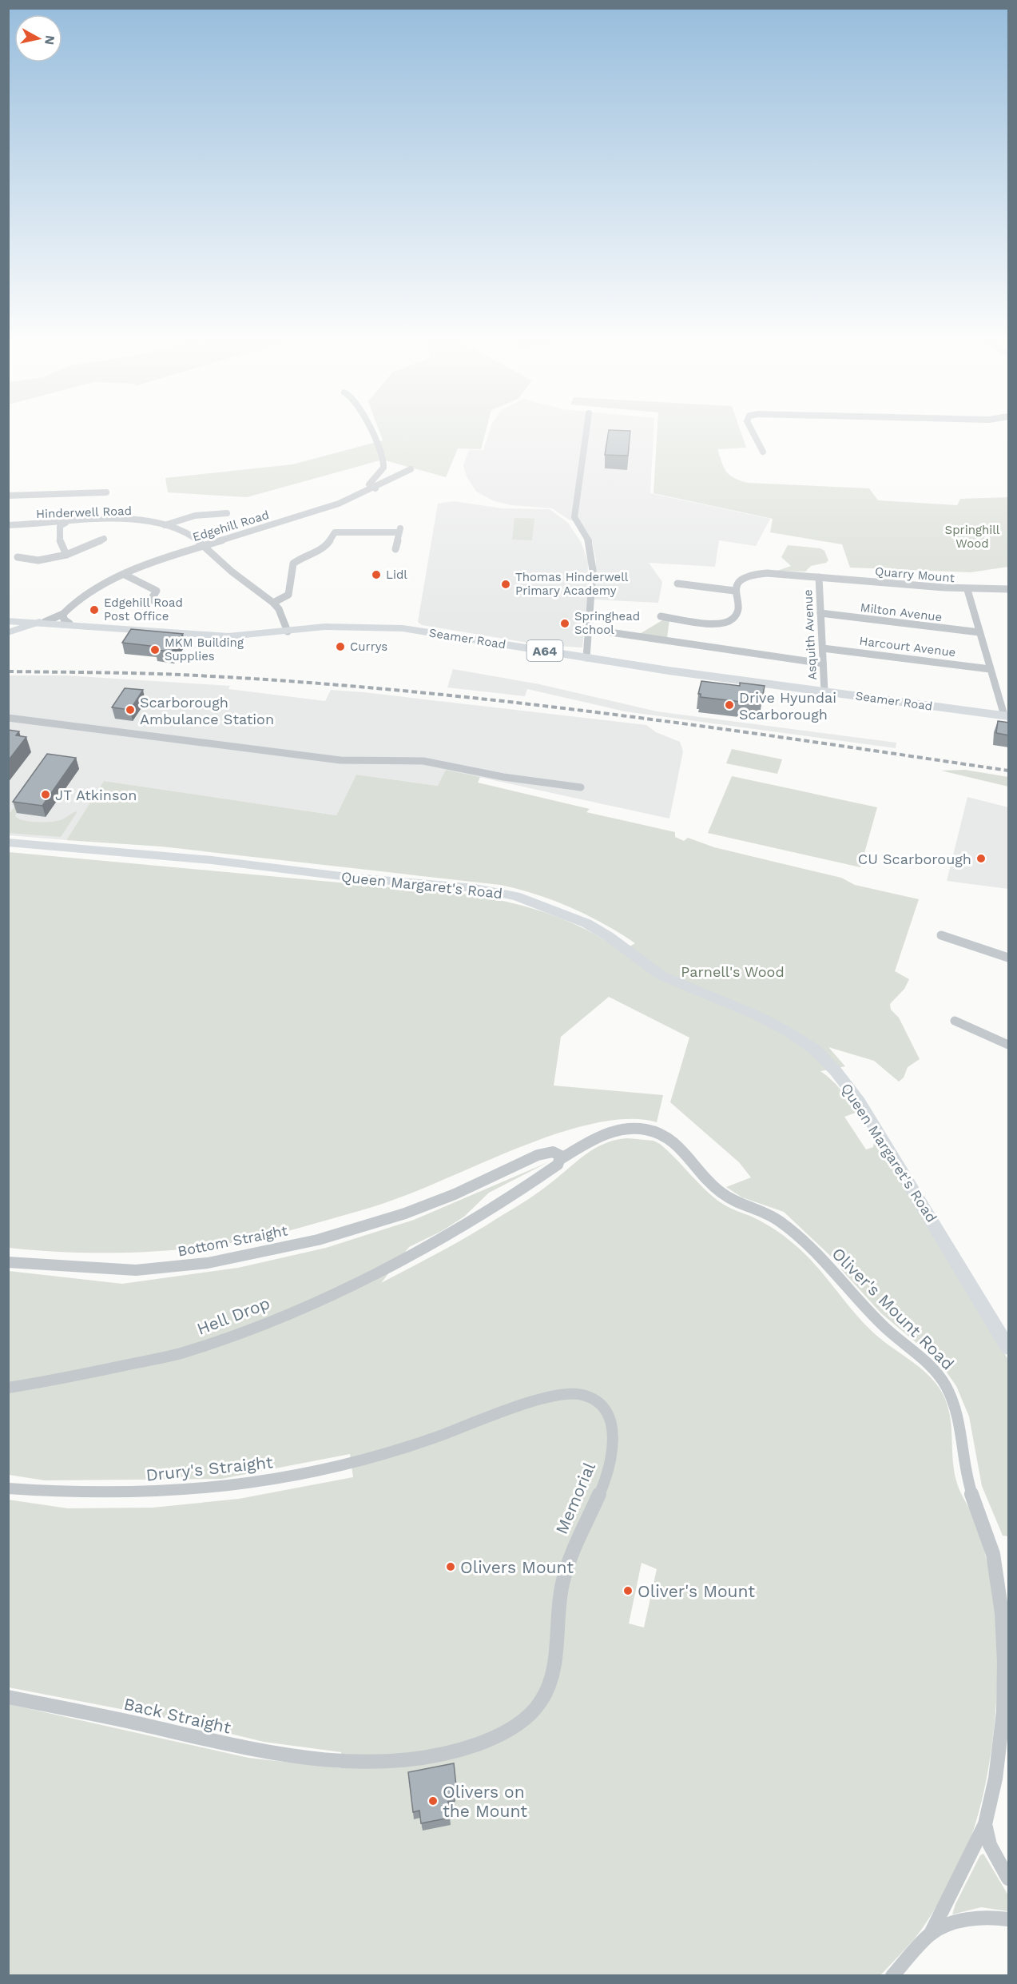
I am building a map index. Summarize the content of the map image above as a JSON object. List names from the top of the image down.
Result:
{
  "streets": {
    "highway": ["Seamer Road", "A64"],
    "main road": ["Queen Margaret's Road"],
    "street": [
      "Hinderwell Road",
      "Edgehill Road",
      "Quarry Mount",
      "Milton Avenue",
      "Asquith Avenue",
      "Harcourt Avenue",
      "Bottom Straight",
      "Oliver's Mount Road",
      "Hell Drop",
      "Drury's Straight",
      "Memorial",
      "Back Straight"
    ]
  },
  "crossings": [
    ["Hinderwell Road", "Edgehill Road"],
    ["Hinderwell Road", "Seamer Road"],
    ["Edgehill Road", "Seamer Road"],
    ["Quarry Mount", "Asquith Avenue"],
    ["Milton Avenue", "Asquith Avenue"],
    ["Asquith Avenue", "Seamer Road"],
    ["Asquith Avenue", "Harcourt Avenue"],
    ["Bottom Straight", "Oliver's Mount Road"],
    ["Oliver's Mount Road", "Hell Drop"],
    ["Drury's Straight", "Memorial"],
    ["Memorial", "Back Straight"]
  ],
  "parks": ["Springhill Wood", "Parnell's Wood"],
  "places": [
    "Lidl",
    "Thomas Hinderwell Primary Academy",
    "Edgehill Road Post Office",
    "Springhead School",
    "Currys",
    "MKM Building Supplies",
    "Drive Hyundai Scarborough",
    "Scarborough Ambulance Station",
    "JT Atkinson",
    "CU Scarborough",
    "Olivers Mount",
    "Oliver's Mount",
    "Olivers on the Mount"
  ],
  "north": "right"
}
